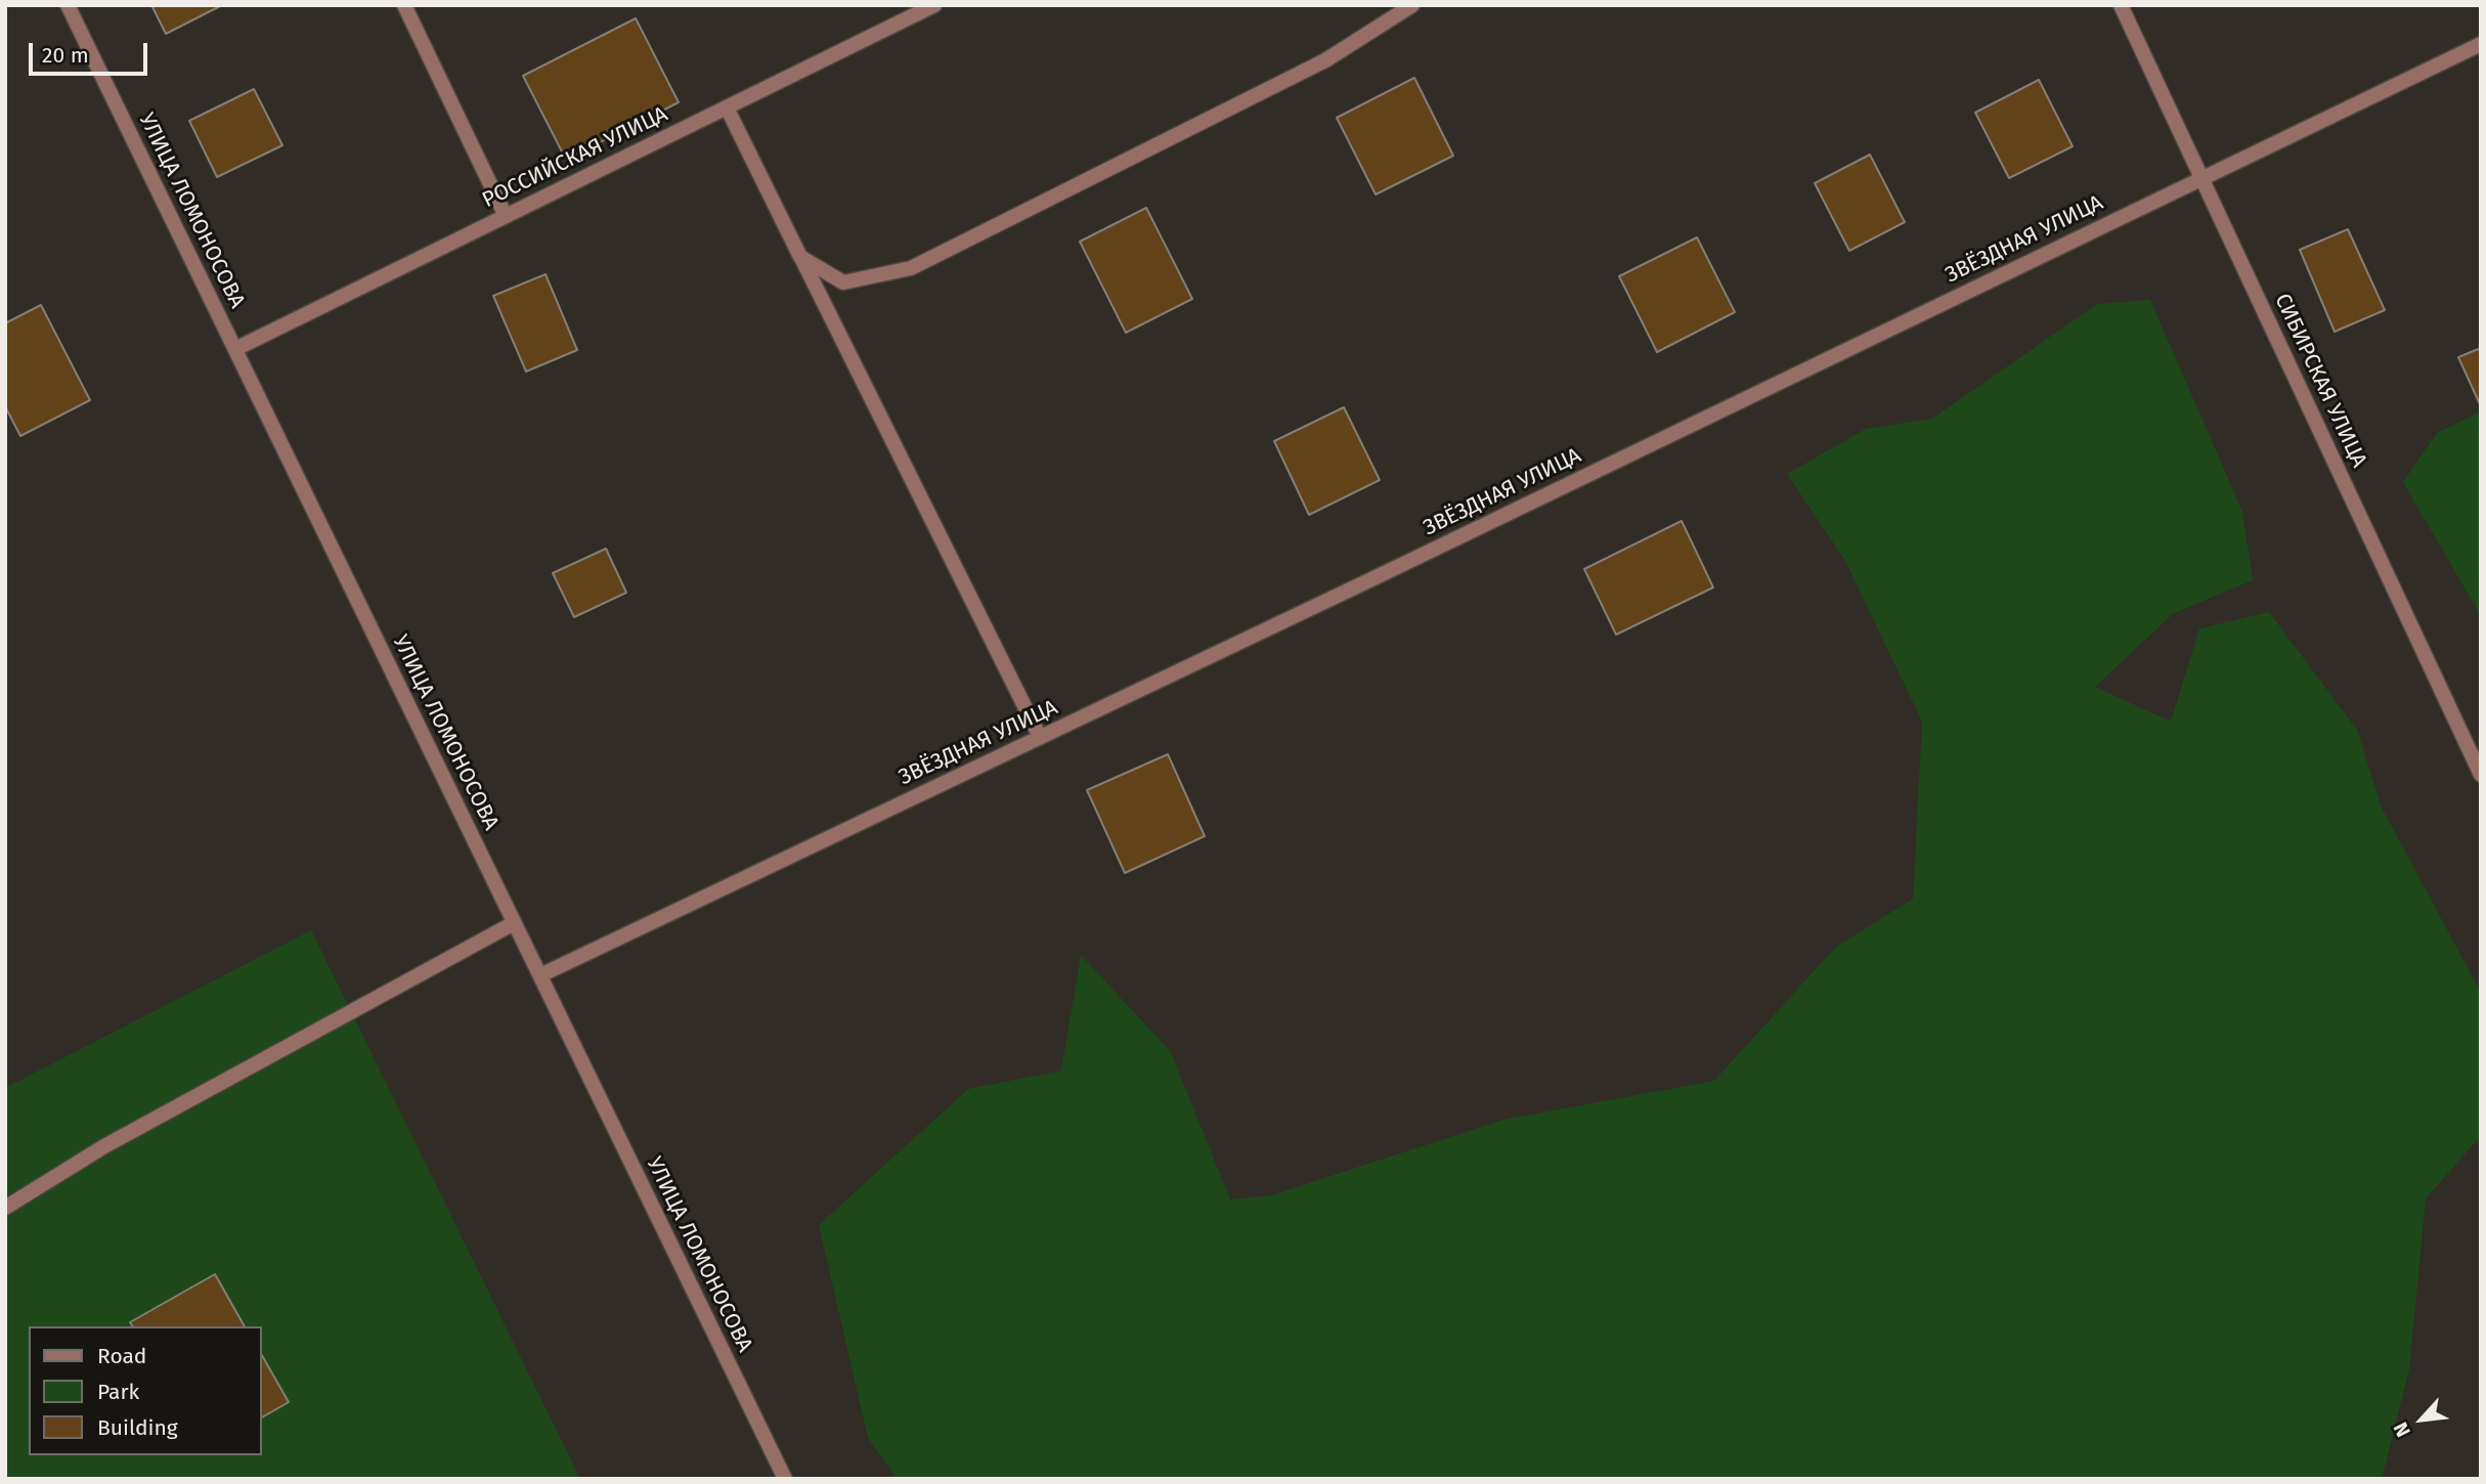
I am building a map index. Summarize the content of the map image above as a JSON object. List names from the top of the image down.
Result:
{
  "streets": {
    "street": [
      "РОССИЙСКАЯ УЛИЦА",
      "УЛИЦА ЛОМОНОСОВА",
      "ЗВЁЗДНАЯ УЛИЦА",
      "СИБИРСКАЯ УЛИЦА"
    ]
  },
  "crossings": [
    ["РОССИЙСКАЯ УЛИЦА", "УЛИЦА ЛОМОНОСОВА"],
    ["УЛИЦА ЛОМОНОСОВА", "ЗВЁЗДНАЯ УЛИЦА"],
    ["ЗВЁЗДНАЯ УЛИЦА", "СИБИРСКАЯ УЛИЦА"]
  ],
  "legend": ["Road", "Park", "Building"],
  "scale_bar": "20 m",
  "north": "bottom left"
}
